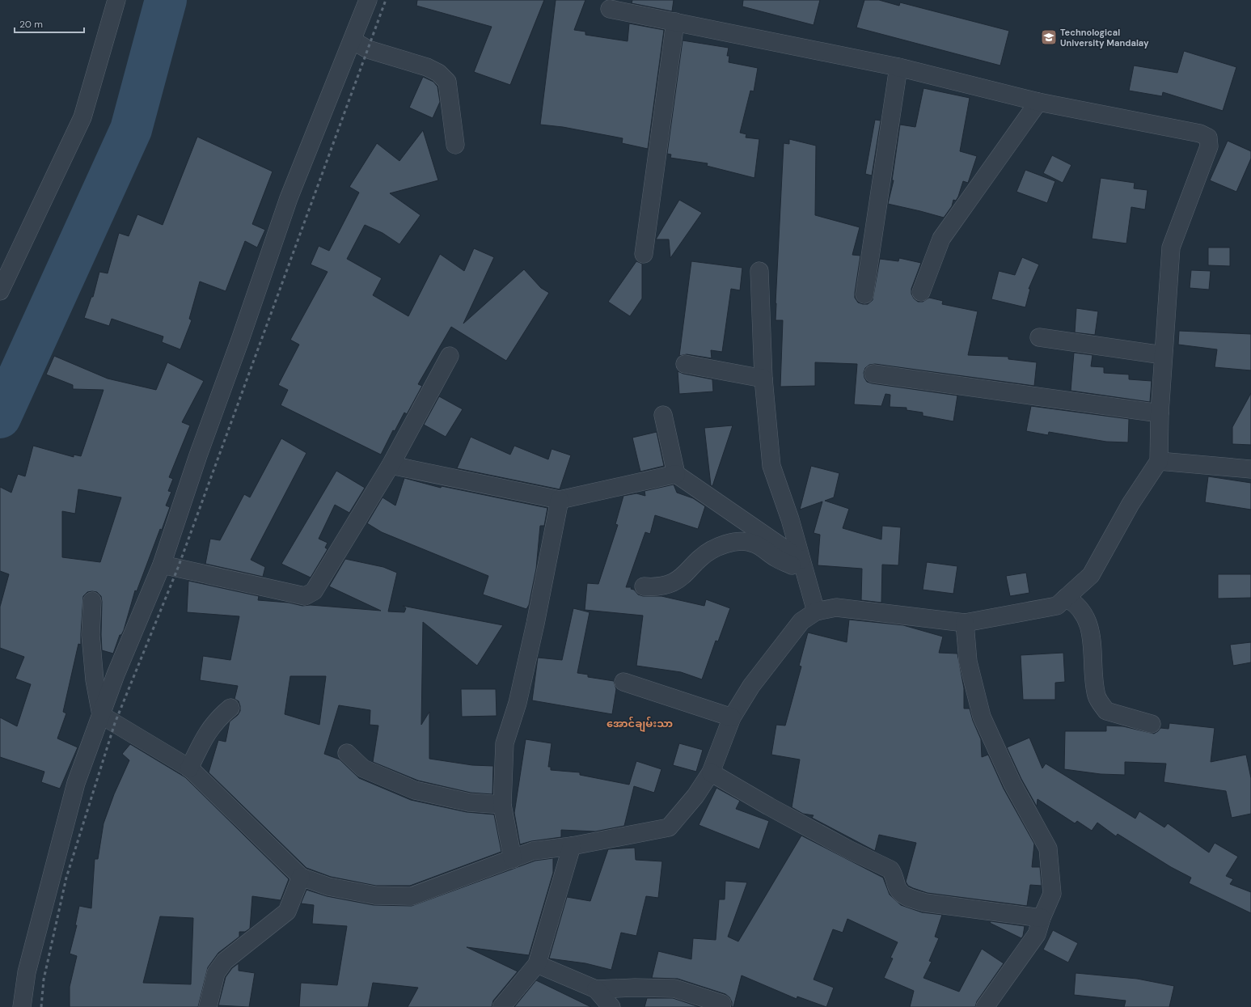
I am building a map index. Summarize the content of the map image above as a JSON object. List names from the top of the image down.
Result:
{
  "districts": ["အောင်ချမ်းသာ"],
  "places": {
    "school or university": ["Technological University Mandalay"]
  },
  "scale_bar": "20 m"
}
